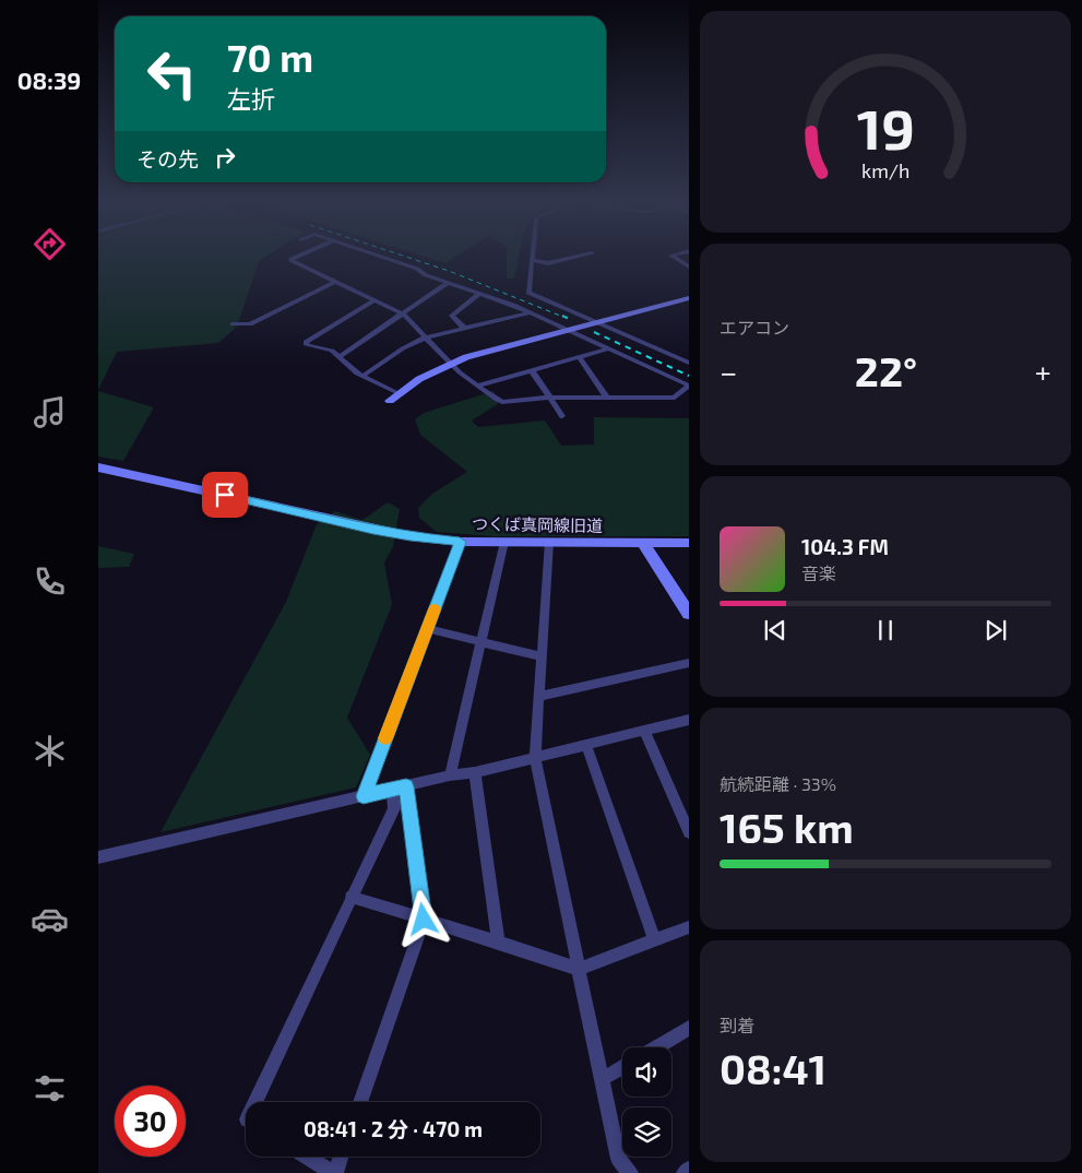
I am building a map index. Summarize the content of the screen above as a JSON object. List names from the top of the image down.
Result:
{
  "streets": {
    "street": ["つくば真岡線旧道"]
  },
  "page": {
    "tabs": "08:39",
    "turn": ["70 m", "左折"],
    "then": "その先",
    "tile": [
      "エアコン",
      ["航続距離 · 33%", "165 km"],
      ["到着", "08:41"]
    ],
    "heat": ["−", "22°", "+"],
    "song": ["104.3 FM", "音楽"],
    "limit": "30",
    "trip": "08:41 · 2 分 · 470 m",
    "gauge": ["19", "km/h"]
  }
}
